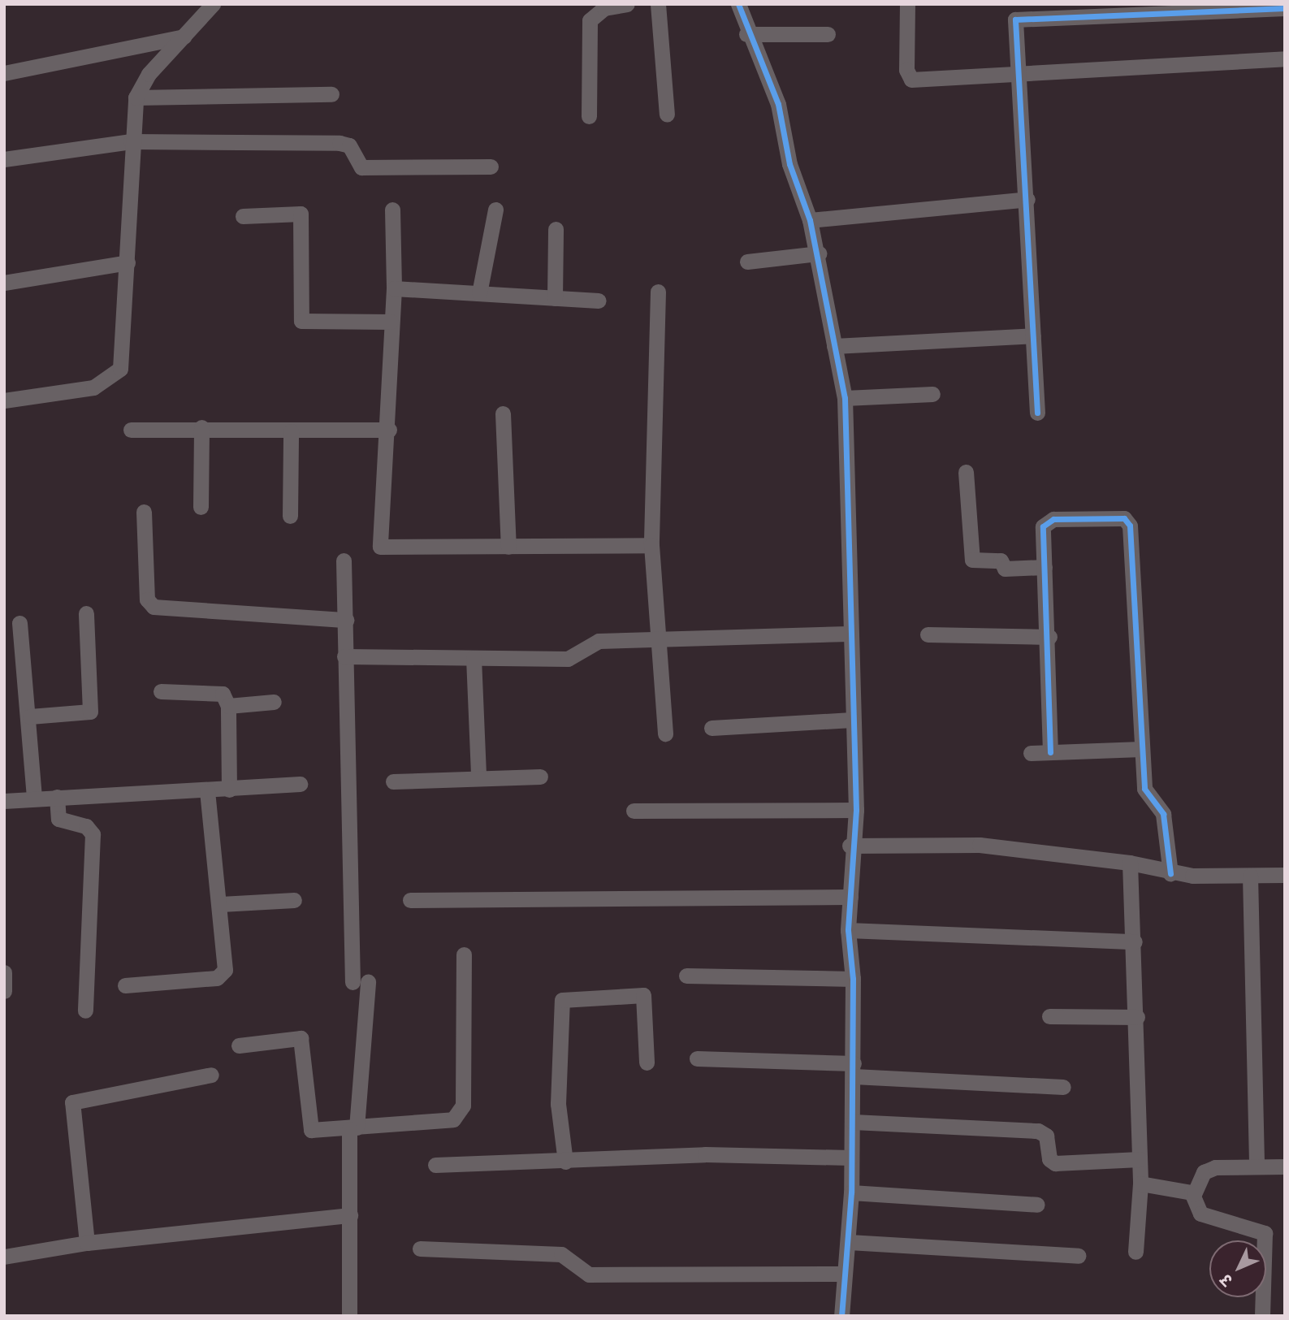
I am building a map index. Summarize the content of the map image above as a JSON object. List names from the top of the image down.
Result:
{
  "north": "bottom left"
}
